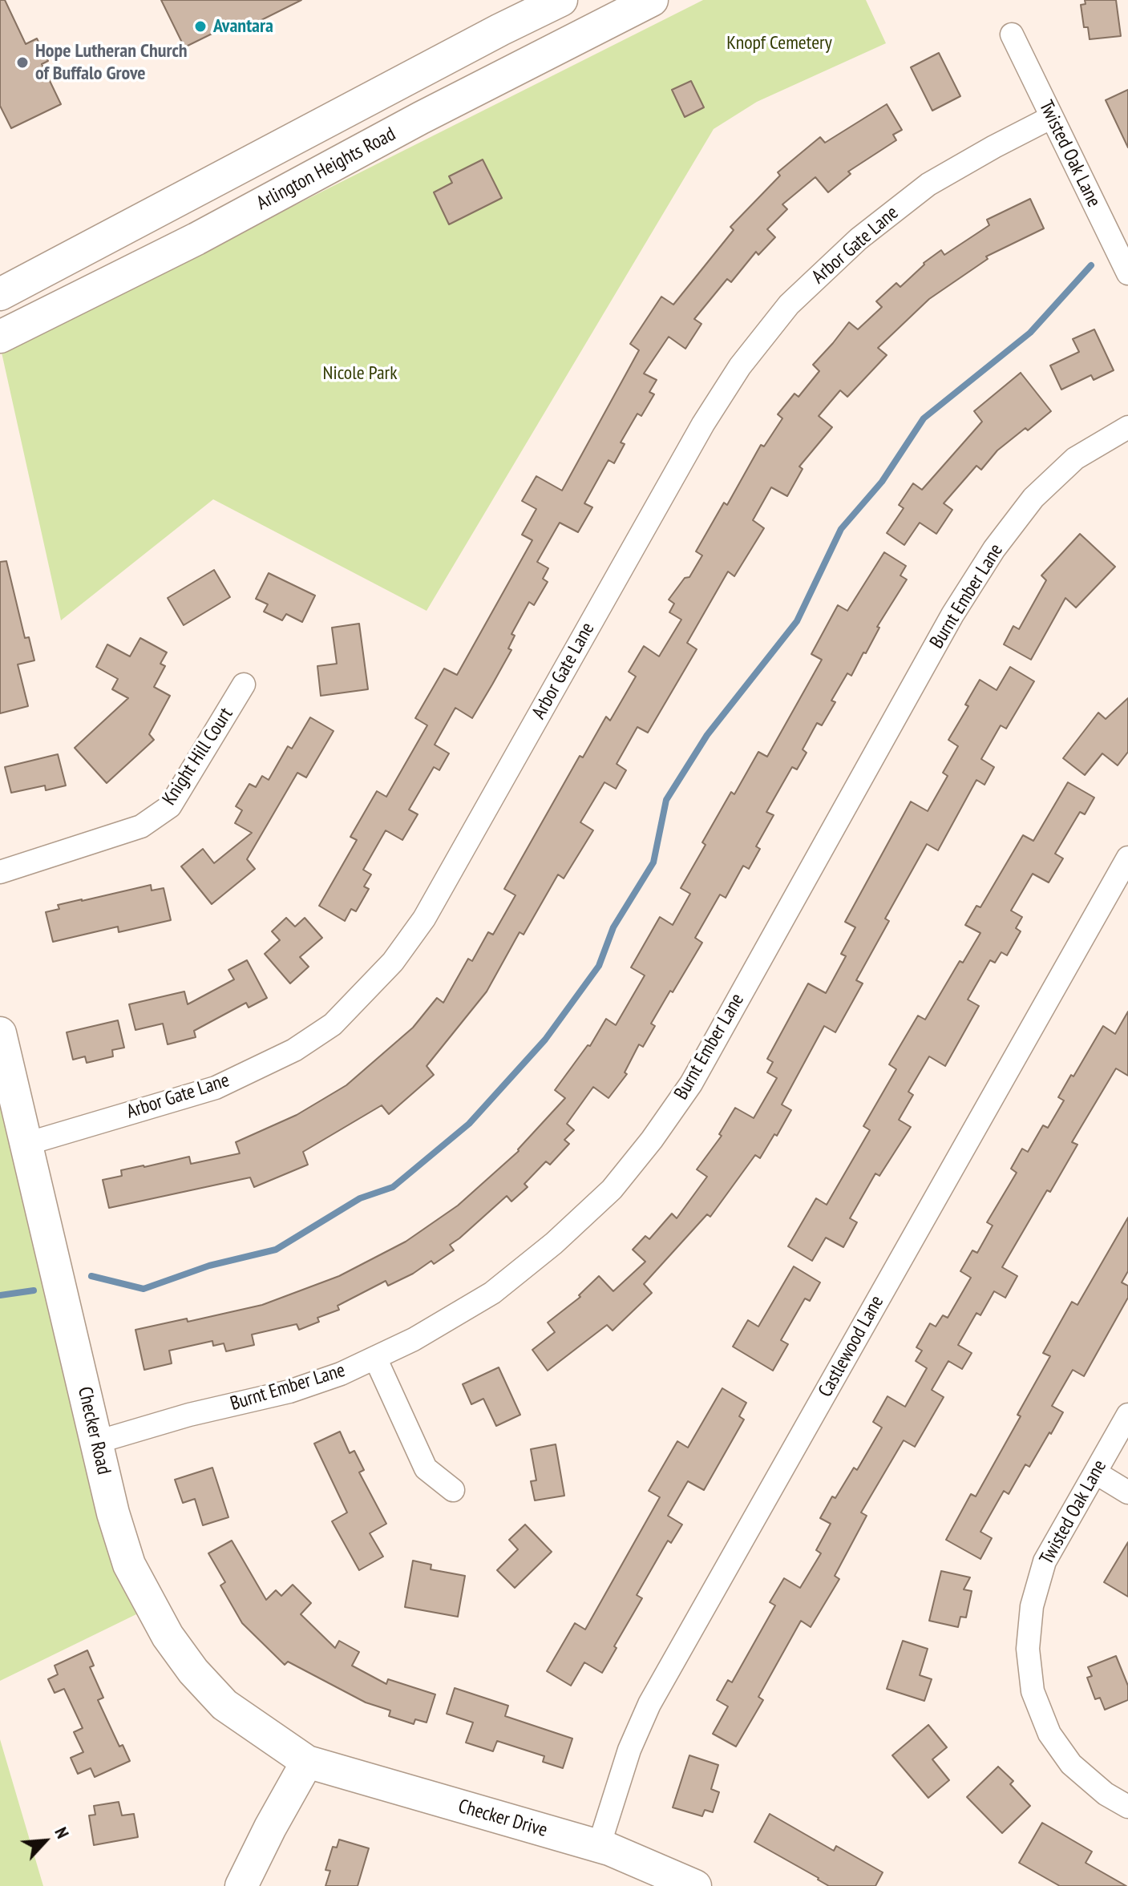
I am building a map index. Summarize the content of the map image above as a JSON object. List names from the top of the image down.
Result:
{
  "streets": {
    "street": [
      "Twisted Oak Lane",
      "Arlington Heights Road",
      "Arbor Gate Lane",
      "Burnt Ember Lane",
      "Knight Hill Court",
      "Castlewood Lane",
      "Checker Road",
      "Checker Drive"
    ]
  },
  "crossings": [
    ["Twisted Oak Lane", "Arbor Gate Lane"],
    ["Arbor Gate Lane", "Checker Road"],
    ["Burnt Ember Lane", "Checker Road"],
    ["Castlewood Lane", "Checker Drive"],
    ["Checker Road", "Checker Drive"]
  ],
  "parks": ["Knopf Cemetery", "Nicole Park"],
  "places": ["Avantara", "Hope Lutheran Church of Buffalo Grove"],
  "north": "top right"
}
